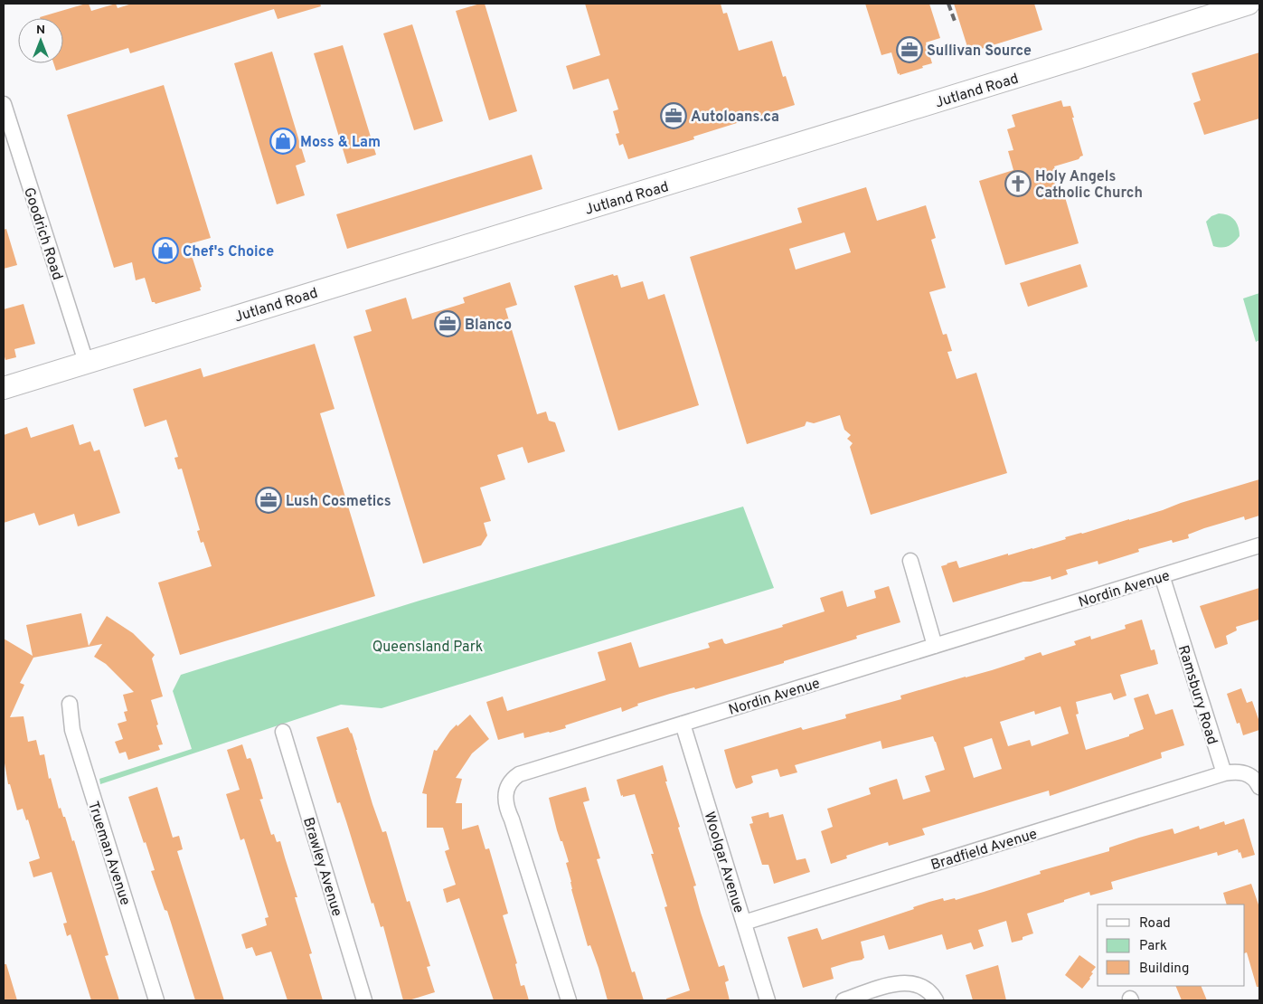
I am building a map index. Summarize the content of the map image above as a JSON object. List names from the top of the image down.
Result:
{
  "streets": {
    "street": [
      "Jutland Road",
      "Goodrich Road",
      "Nordin Avenue",
      "Ramsbury Road",
      "Bradfield Avenue",
      "Trueman Avenue",
      "Woolgar Avenue",
      "Brawley Avenue"
    ]
  },
  "crossings": [
    ["Jutland Road", "Goodrich Road"],
    ["Nordin Avenue", "Ramsbury Road"],
    ["Nordin Avenue", "Woolgar Avenue"],
    ["Ramsbury Road", "Bradfield Avenue"],
    ["Bradfield Avenue", "Woolgar Avenue"]
  ],
  "parks": ["Queensland Park"],
  "places": {
    "office": [
      "Sullivan Source",
      "Autoloans.ca",
      "Blanco",
      "Lush Cosmetics"
    ],
    "shop": ["Moss & Lam", "Chef's Choice"],
    "church": ["Holy Angels Catholic Church"]
  },
  "legend": ["Road", "Park", "Building"],
  "north": "top"
}
